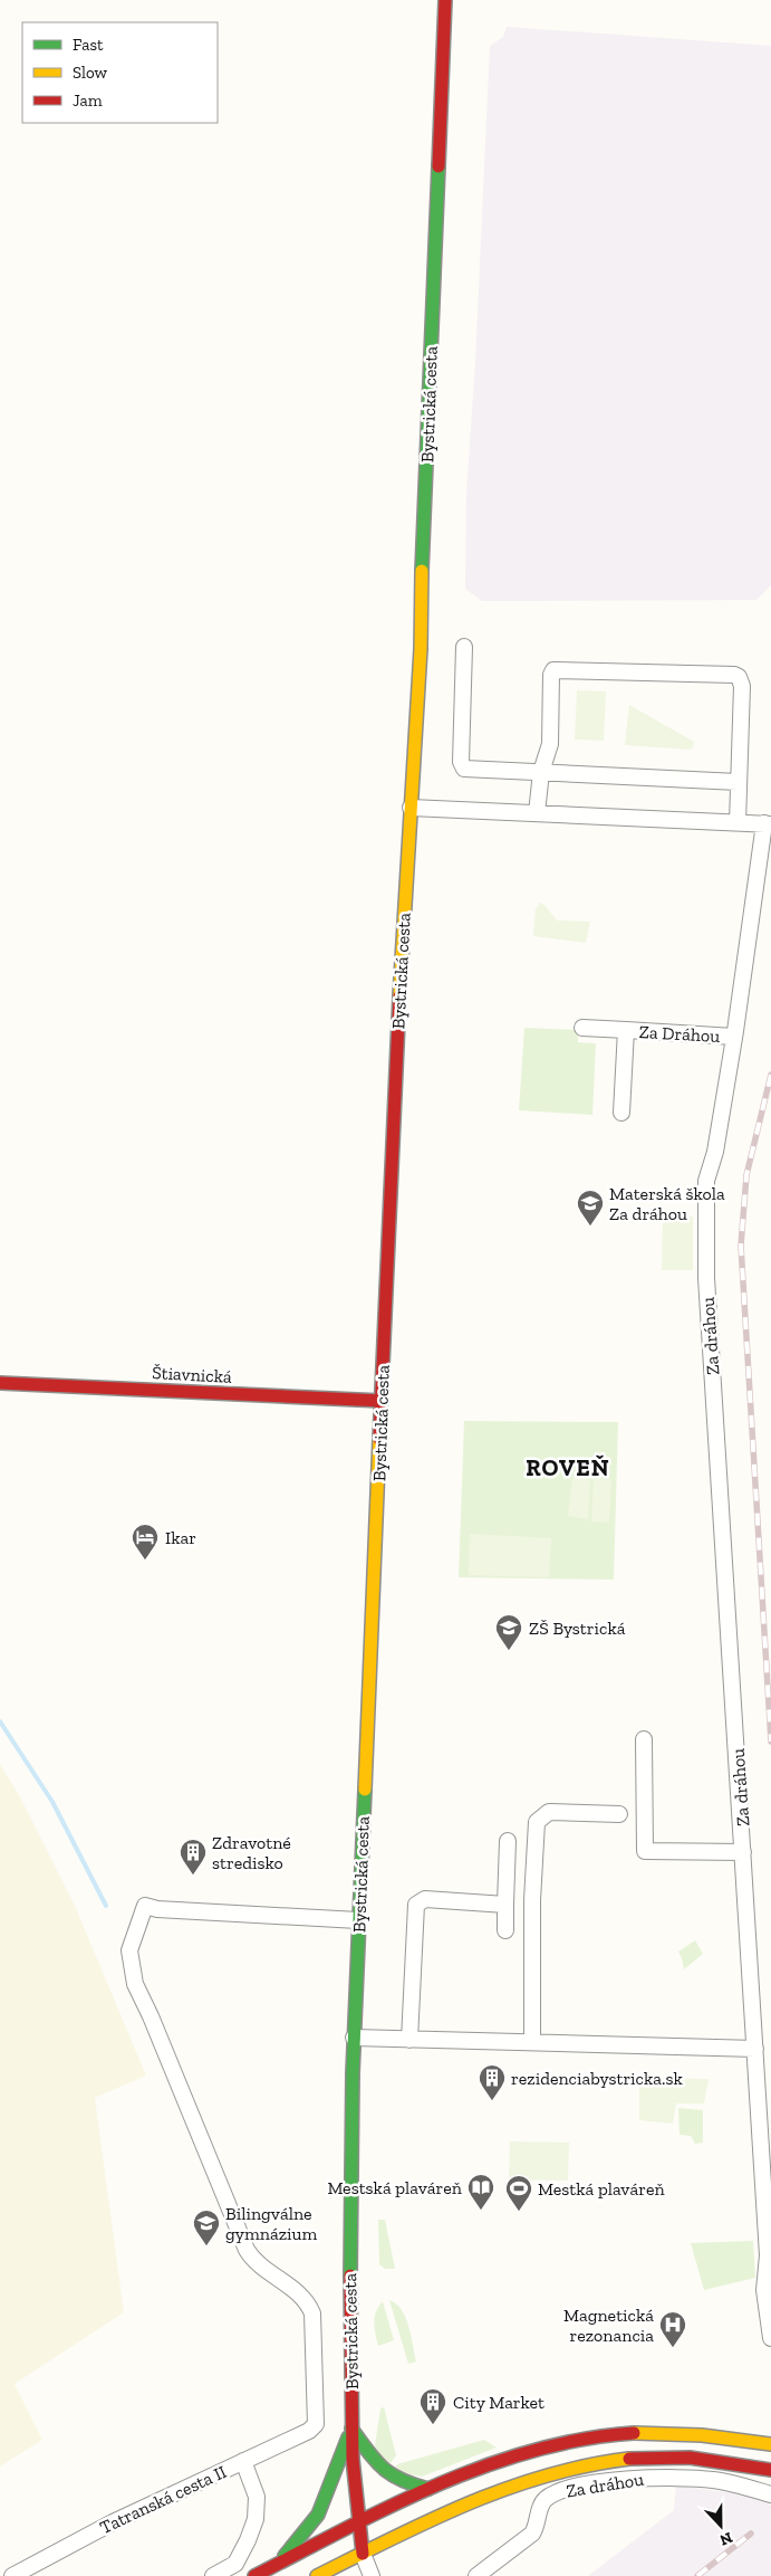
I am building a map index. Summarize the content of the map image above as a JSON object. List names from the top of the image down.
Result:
{
  "streets": {
    "main road": ["Bystrická cesta", "Štiavnická"],
    "street": ["Za Dráhou", "Za dráhou", "Tatranská cesta II"]
  },
  "crossings": [
    ["Bystrická cesta", "Štiavnická"],
    ["Bystrická cesta", "Tatranská cesta II"],
    ["Za Dráhou", "Za dráhou"]
  ],
  "districts": ["ROVEŇ"],
  "places": {
    "school or university": ["Materská škola Za dráhou", "ZŠ Bystrická", "Bilingválne gymnázium"],
    "hotel": ["Ikar"],
    "building": ["Zdravotné stredisko", "rezidenciabystricka.sk", "City Market"],
    "library": ["Mestská plaváreň"],
    "sports": ["Mestká plaváreň"],
    "hospital": ["Magnetická rezonancia"]
  },
  "legend": ["Fast", "Slow", "Jam"],
  "north": "bottom"
}
